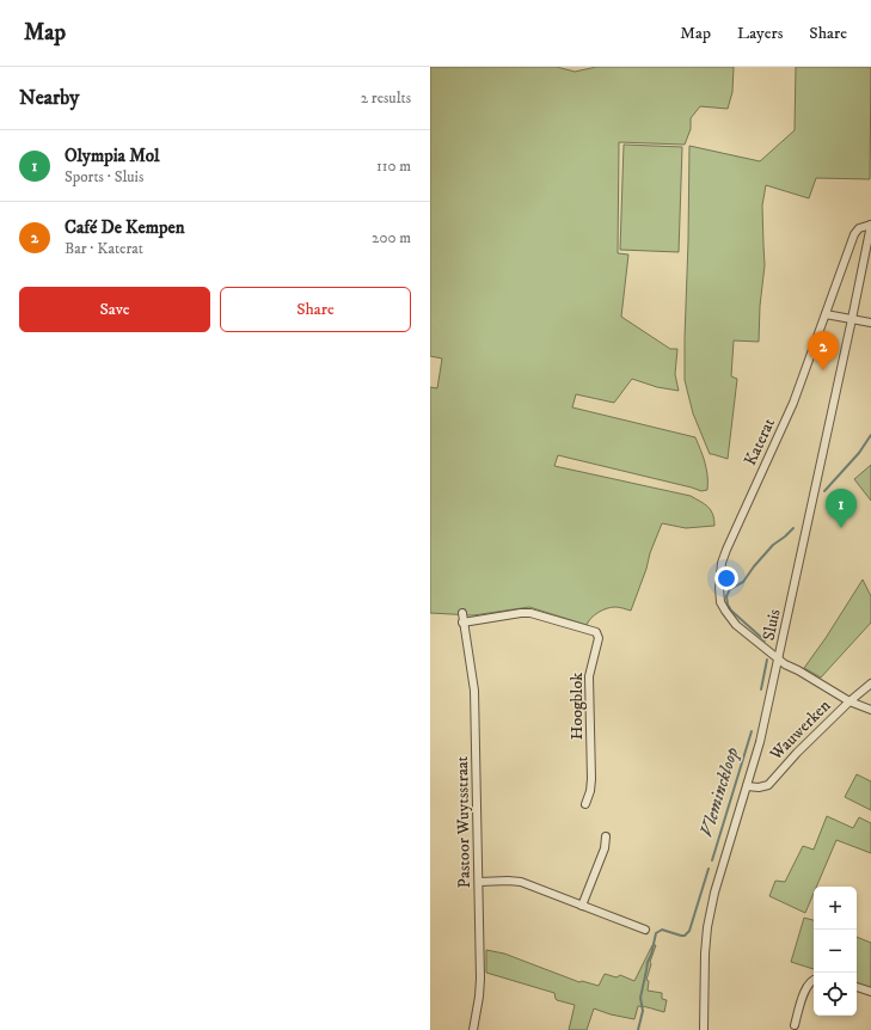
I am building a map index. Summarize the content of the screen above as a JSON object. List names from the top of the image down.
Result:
{
  "streets": {
    "street": [
      "Katerat",
      "Sluis",
      "Hoogblok",
      "Wauwerken",
      "Pastoor Wuytsstraat"
    ]
  },
  "crossings": [
    ["Katerat", "Sluis"],
    ["Katerat", "Wauwerken"],
    ["Sluis", "Wauwerken"],
    ["Hoogblok", "Pastoor Wuytsstraat"]
  ],
  "water": ["Vleminckloop"],
  "page": {
    "header": "Map",
    "nav": ["Map", "Layers", "Share"],
    "heading": ["Nearby", "2 results"],
    "list": [
      {
        "mark": "1",
        "name": "Olympia Mol",
        "note": "Sports · Sluis",
        "value": "110 m"
      },
      {
        "mark": "2",
        "name": "Café De Kempen",
        "note": "Bar · Katerat",
        "value": "200 m"
      }
    ],
    "buttons": ["Save", "Share"],
    "pins": ["2", "1"],
    "map_buttons": ["+", "−"]
  }
}
